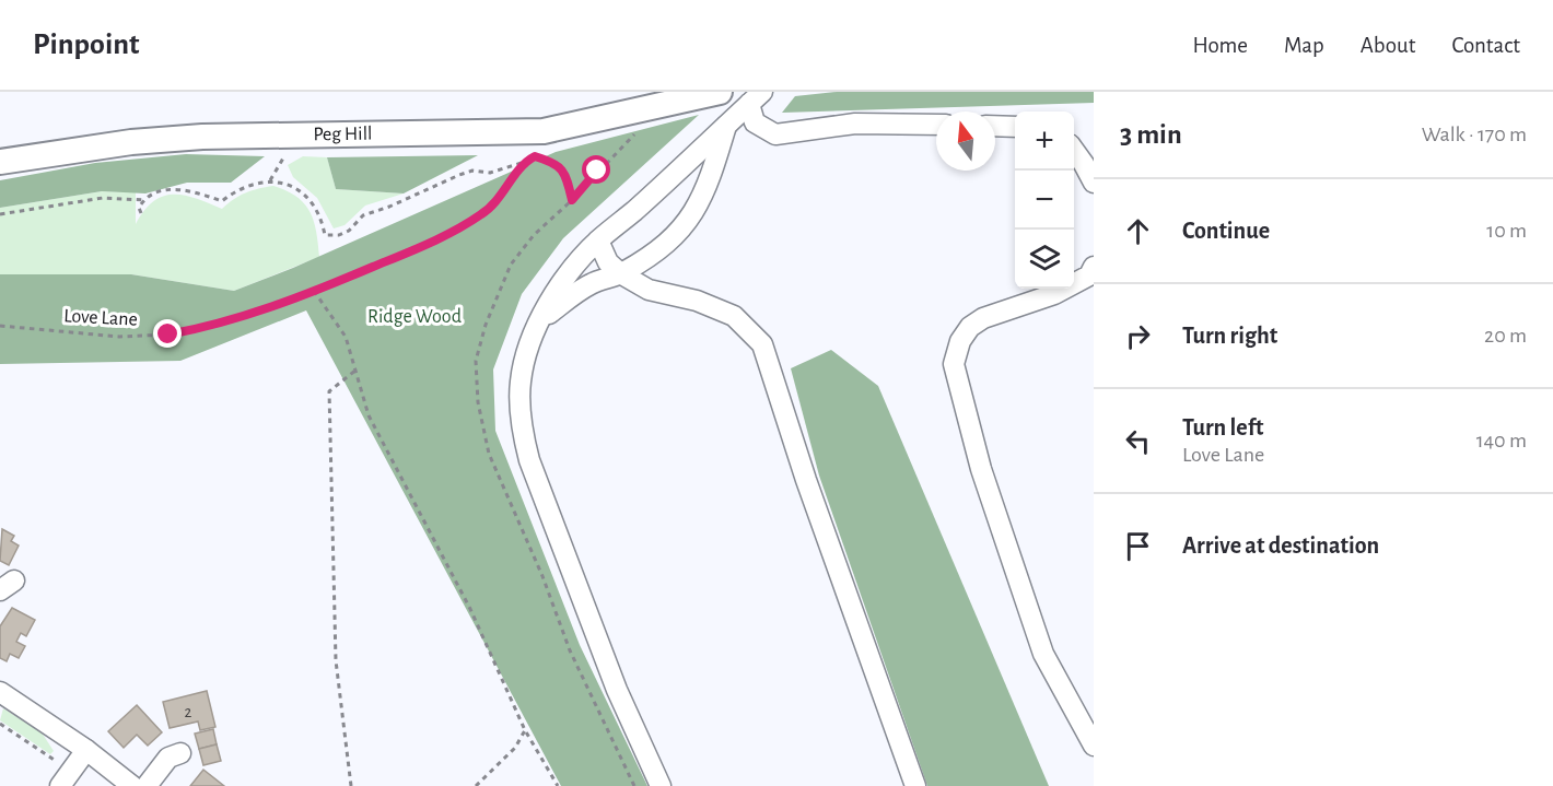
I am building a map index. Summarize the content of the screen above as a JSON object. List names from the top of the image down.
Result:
{
  "streets": {
    "main road": ["Peg Hill"],
    "path": ["Love Lane"]
  },
  "parks": ["Ridge Wood"],
  "house_numbers": ["2"],
  "north": "top",
  "page": {
    "header": "Pinpoint",
    "nav": [
      "Home",
      "Map",
      "About",
      "Contact"
    ],
    "heading": ["3 min", "Walk · 170 m"],
    "map_buttons": ["+", "−"],
    "list": [
      ["Continue", "10 m"],
      ["Turn right", "20 m"],
      ["Turn left", "Love Lane", "140 m"],
      "Arrive at destination"
    ]
  }
}
